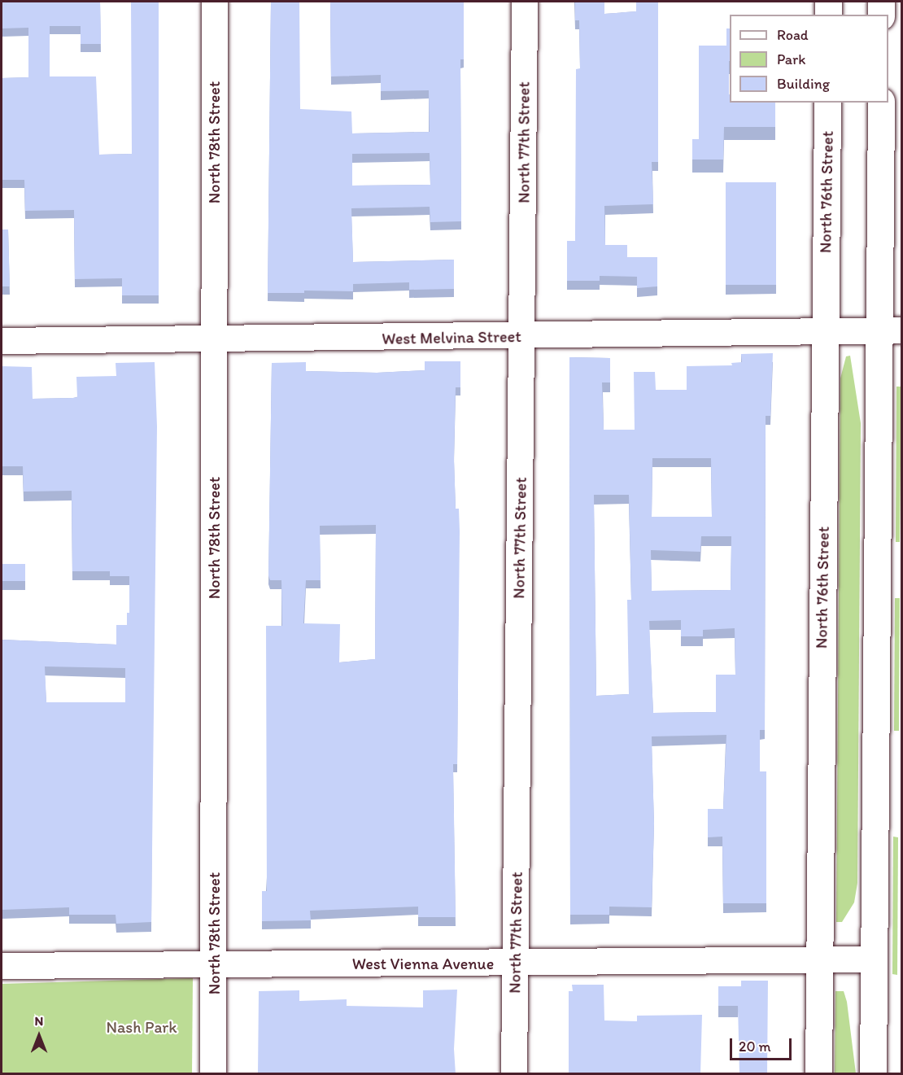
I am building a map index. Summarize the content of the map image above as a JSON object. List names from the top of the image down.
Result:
{
  "streets": {
    "main road": ["North 76th Street"],
    "street": [
      "North 78th Street",
      "North 77th Street",
      "West Melvina Street",
      "West Vienna Avenue"
    ]
  },
  "crossings": [
    ["North 78th Street", "West Melvina Street"],
    ["North 78th Street", "West Vienna Avenue"],
    ["North 77th Street", "West Melvina Street"],
    ["North 77th Street", "West Vienna Avenue"],
    ["North 76th Street", "West Melvina Street"],
    ["North 76th Street", "West Vienna Avenue"]
  ],
  "parks": ["Nash Park"],
  "legend": ["Road", "Park", "Building"],
  "scale_bar": "20 m",
  "north": "top"
}
